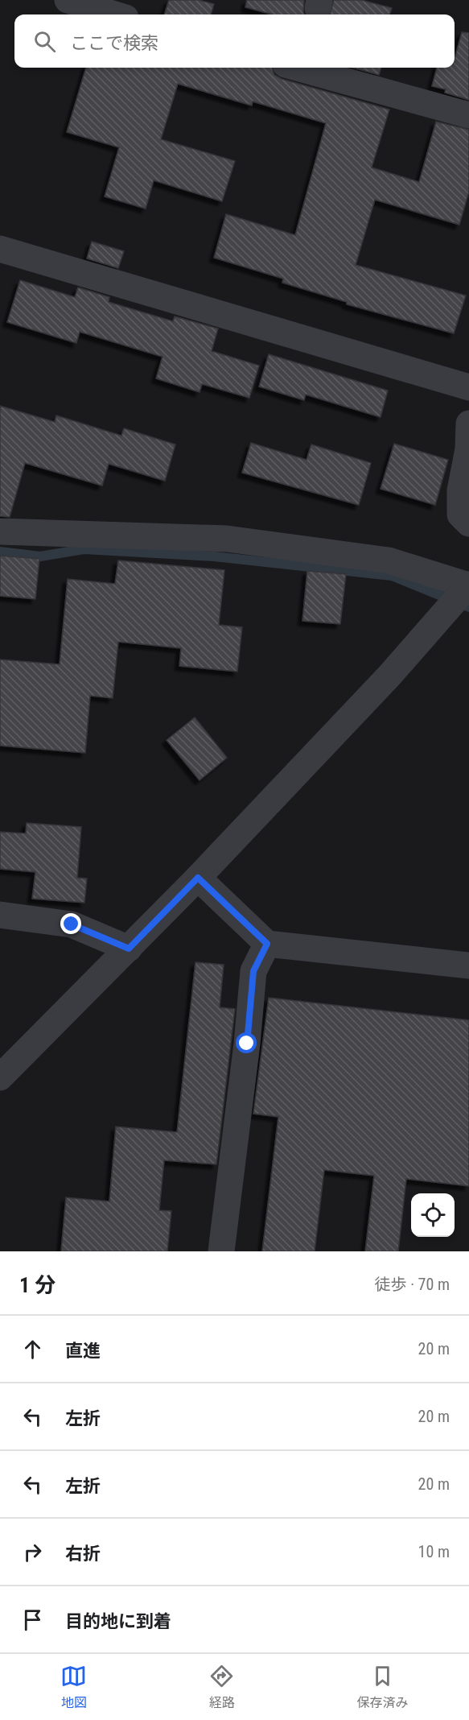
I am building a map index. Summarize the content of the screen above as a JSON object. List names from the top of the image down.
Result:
{
  "page": {
    "search": "ここで検索",
    "heading": ["1 分", "徒歩 · 70 m"],
    "list": [
      ["直進", "20 m"],
      ["左折", "20 m"],
      ["左折", "20 m"],
      ["右折", "10 m"],
      "目的地に到着"
    ],
    "nav": ["地図", "経路", "保存済み"]
  }
}
